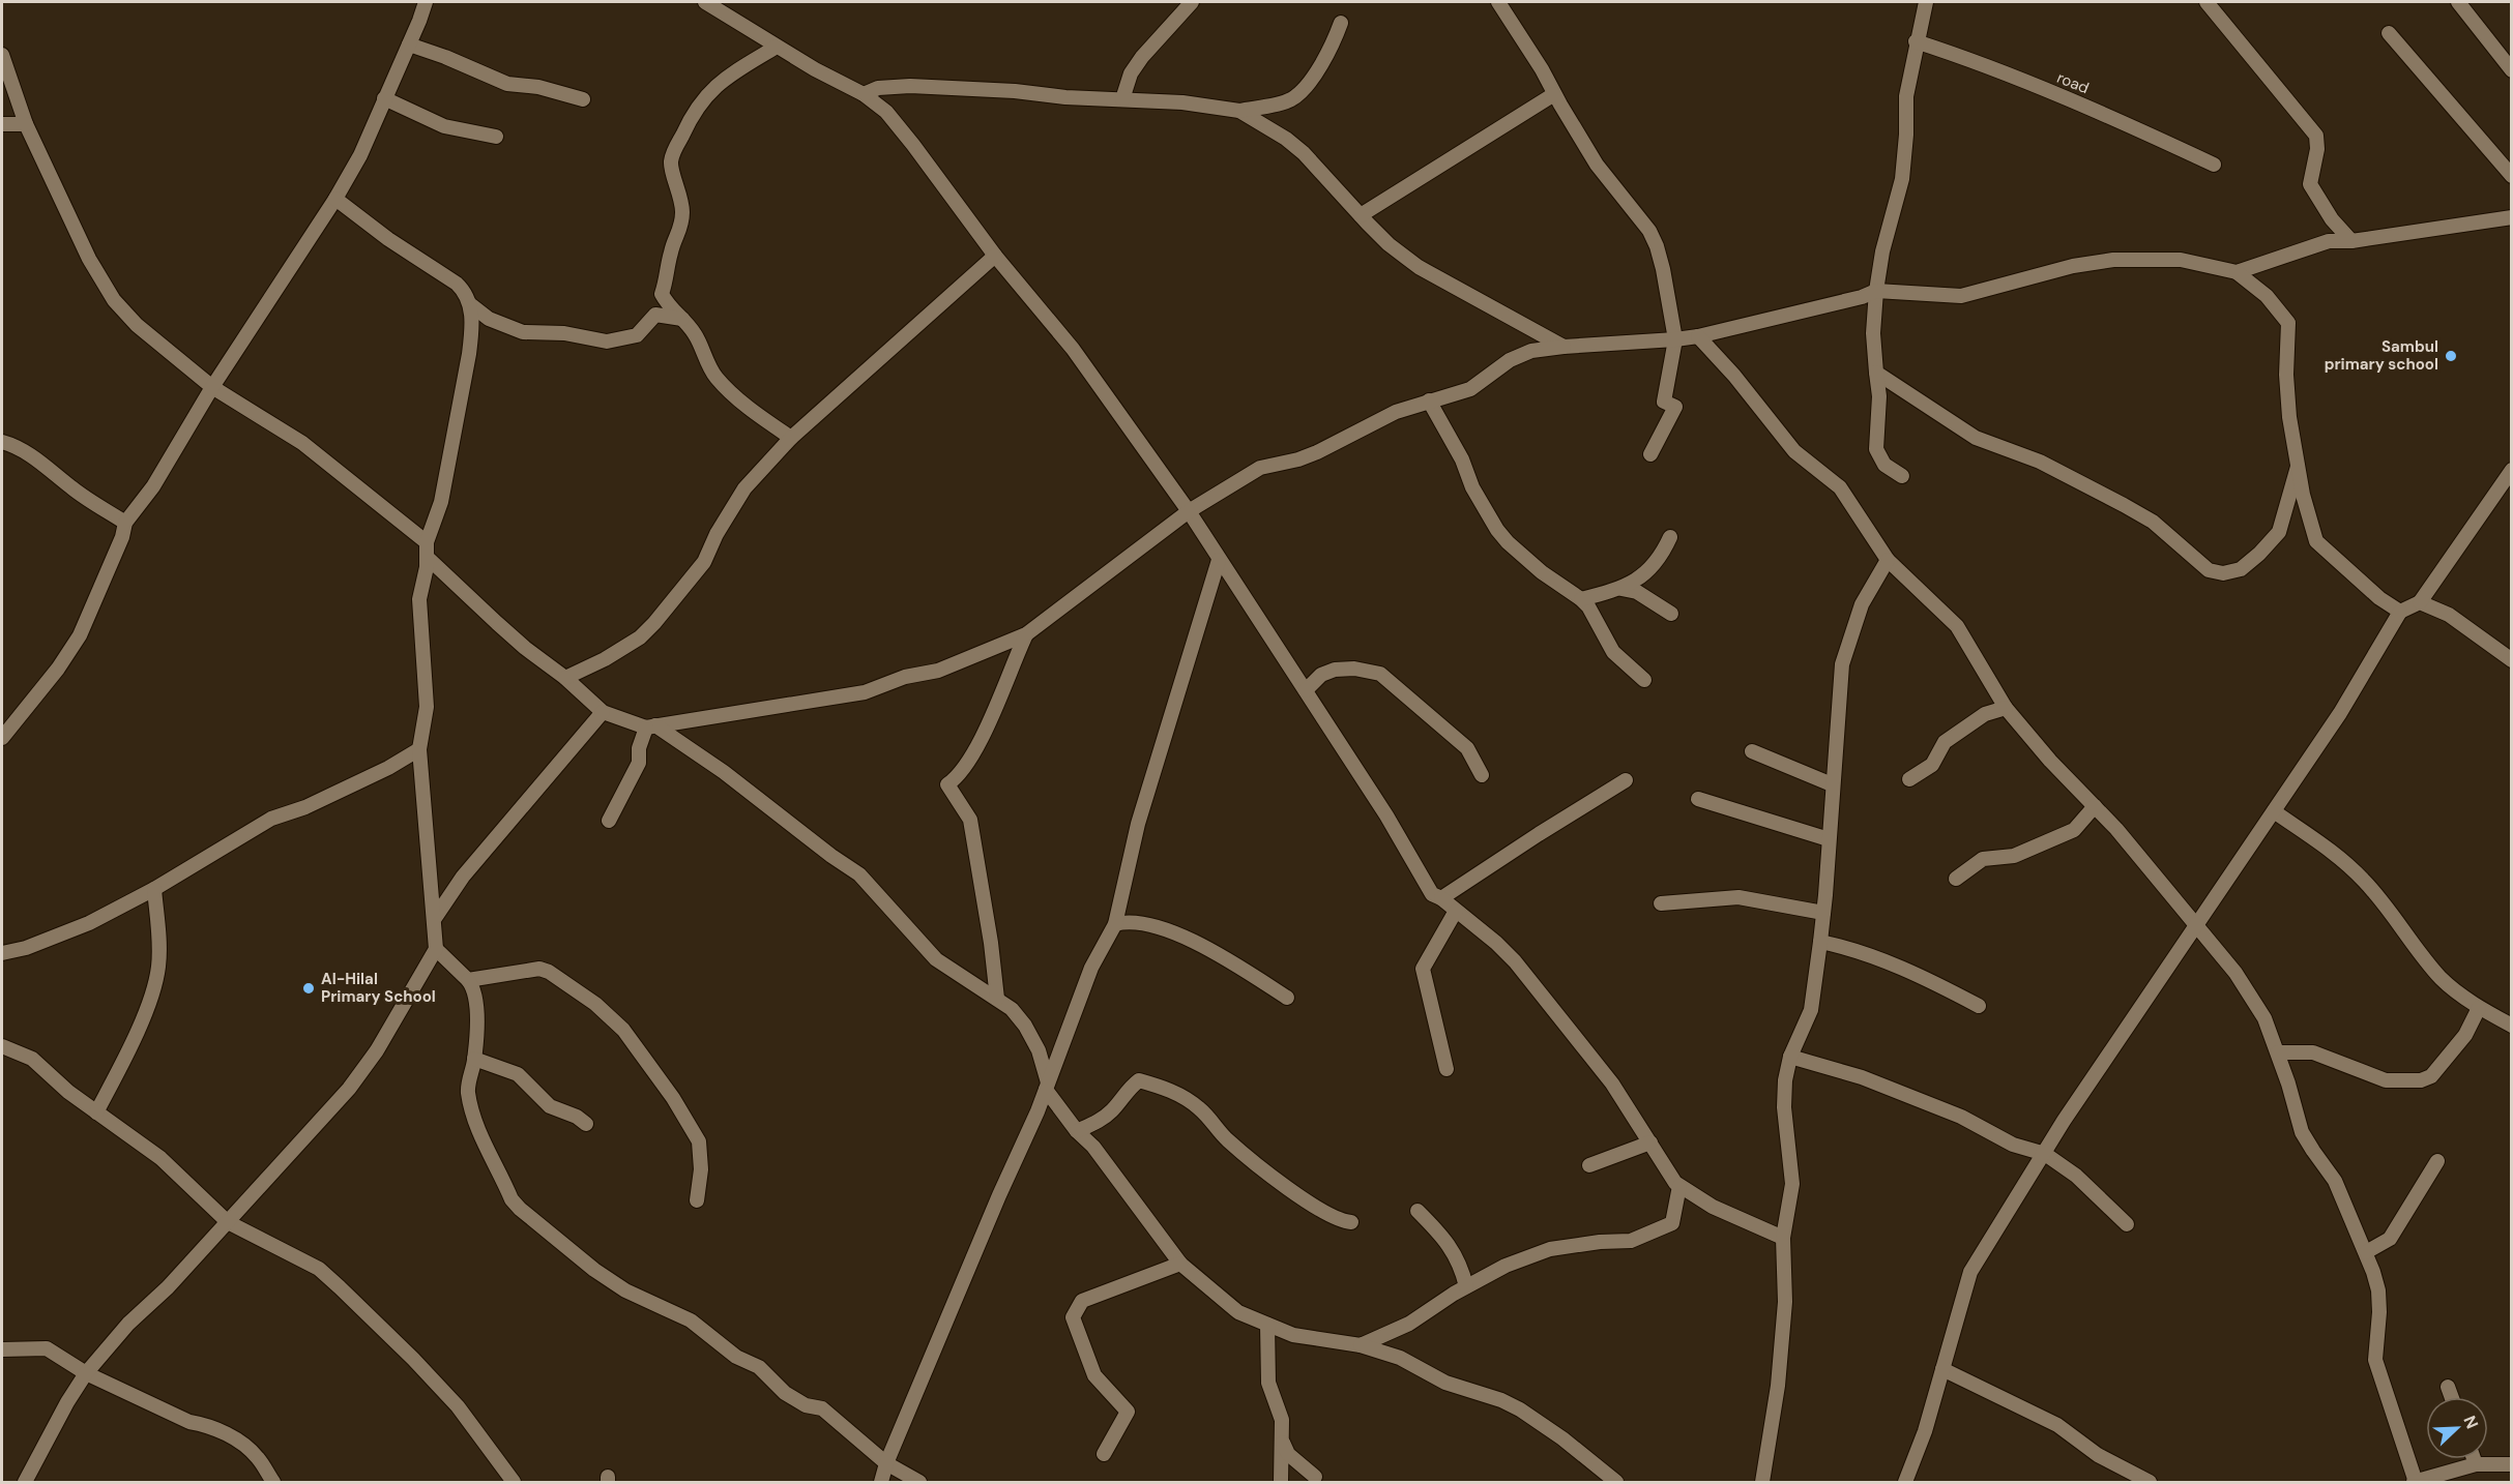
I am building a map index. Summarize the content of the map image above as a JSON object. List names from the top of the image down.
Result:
{
  "streets": {
    "street": ["road"]
  },
  "places": ["Sambul primary school", "Al-Hilal Primary School"],
  "north": "top right"
}
